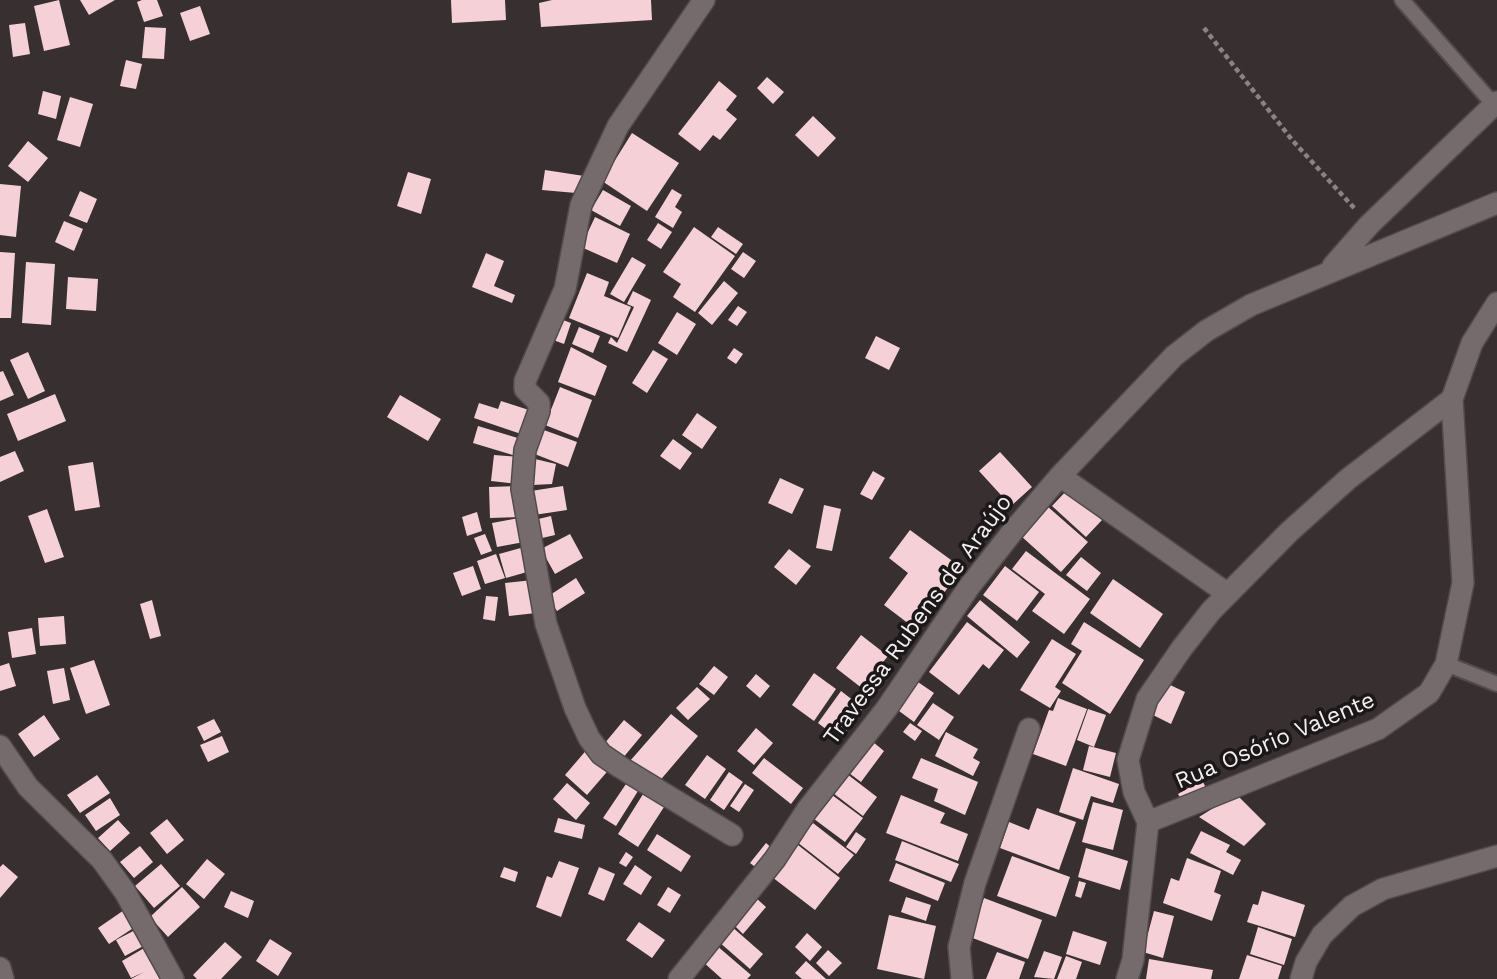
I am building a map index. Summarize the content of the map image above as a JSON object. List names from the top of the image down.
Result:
{
  "streets": {
    "street": ["Travessa Rubens de Araújo", "Rua Osório Valente"]
  }
}
